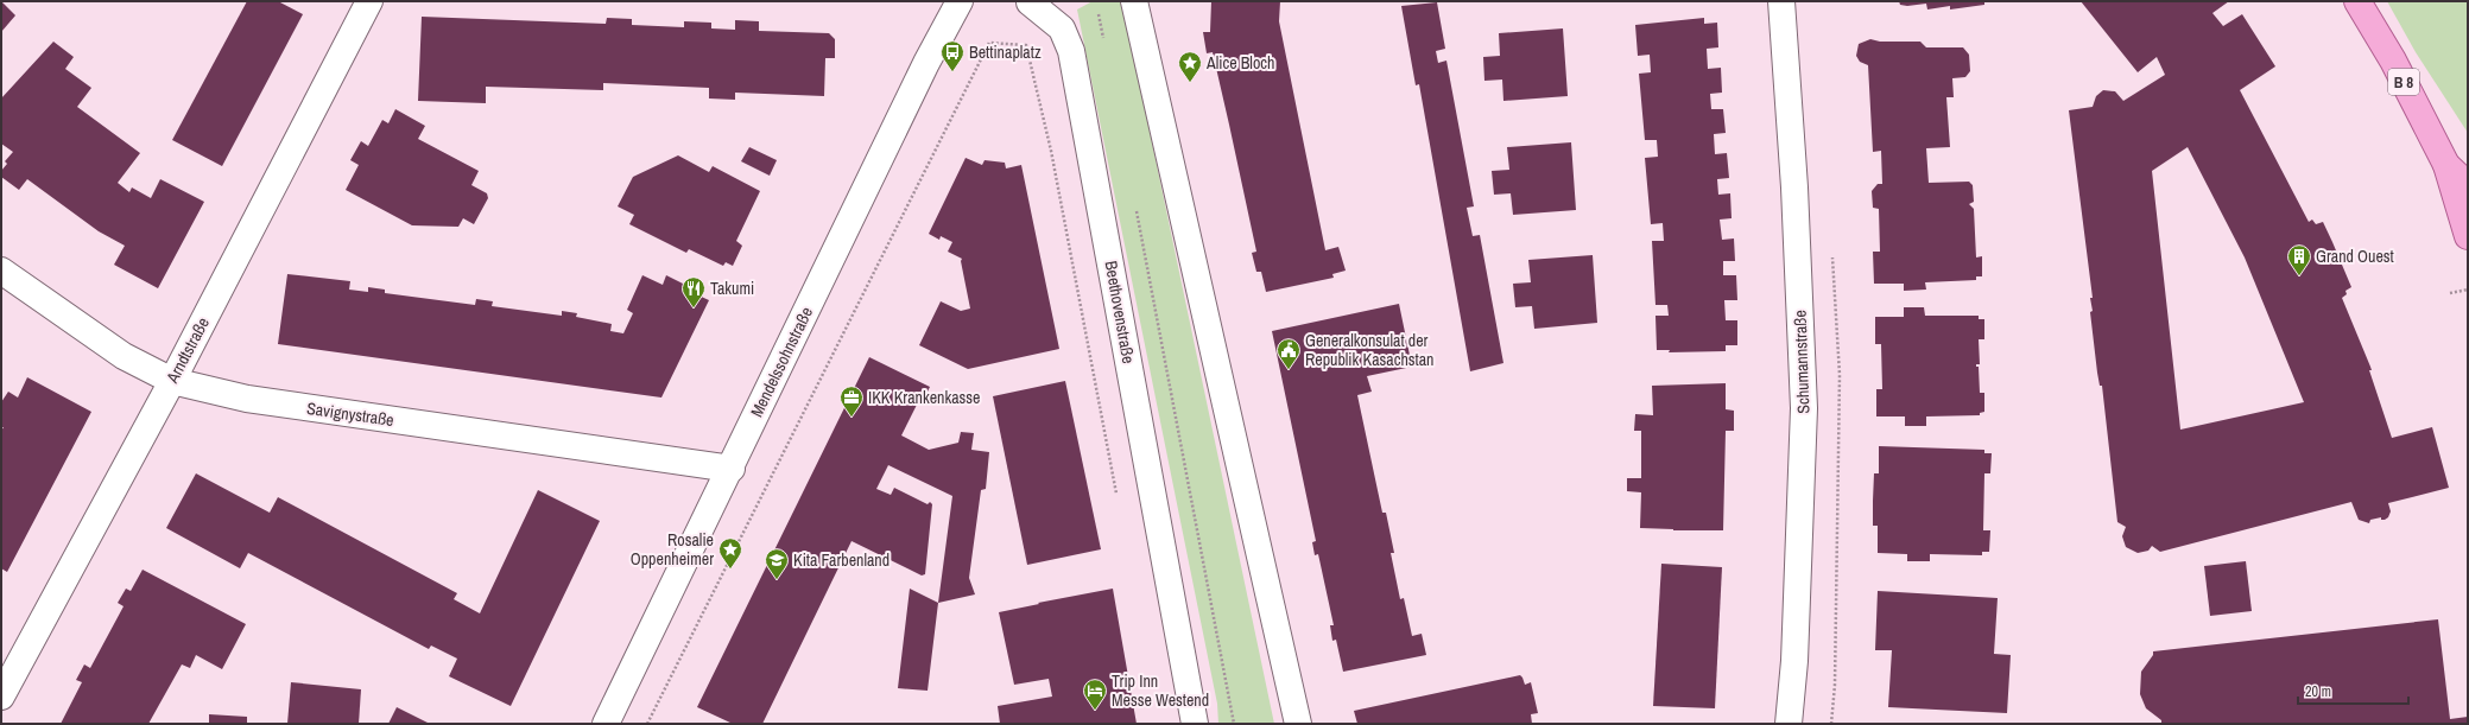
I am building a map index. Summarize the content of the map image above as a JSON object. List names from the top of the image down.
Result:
{
  "streets": {
    "main road": ["B 8"],
    "street": [
      "Beethovenstraße",
      "Arndtstraße",
      "Mendelssohnstraße",
      "Schumannstraße",
      "Savignystraße"
    ]
  },
  "crossings": [
    ["Arndtstraße", "Savignystraße"],
    ["Mendelssohnstraße", "Savignystraße"]
  ],
  "places": {
    "bus stop": ["Bettinaplatz"],
    "place": ["Alice Bloch", "Rosalie Oppenheimer"],
    "building": ["Grand Ouest"],
    "restaurant": ["Takumi"],
    "public building": ["Generalkonsulat der Republik Kasachstan"],
    "office": ["IKK Krankenkasse"],
    "school or university": ["Kita Farbenland"],
    "hotel": ["Trip Inn Messe Westend"]
  },
  "scale_bar": "20 m"
}
